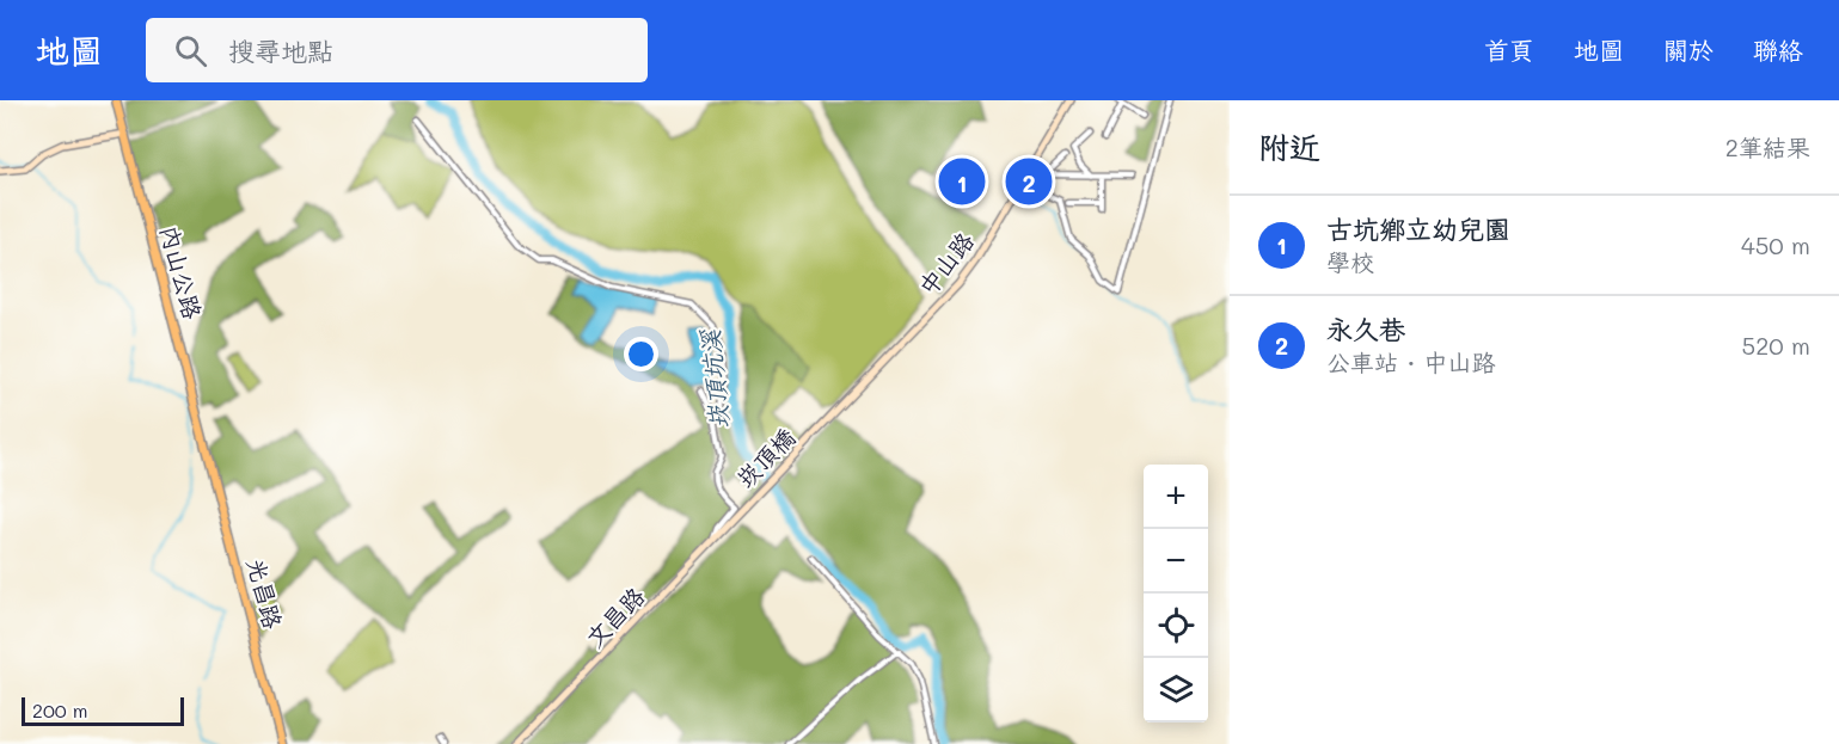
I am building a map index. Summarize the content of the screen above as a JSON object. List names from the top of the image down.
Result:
{
  "streets": {
    "main road": [
      "中山路",
      "內山公路",
      "崁頂橋",
      "光昌路",
      "文昌路"
    ]
  },
  "crossings": [
    ["中山路", "崁頂橋"],
    ["內山公路", "光昌路"],
    ["崁頂橋", "文昌路"]
  ],
  "water": ["崁頂坑溪"],
  "scale_bar": "200 m",
  "page": {
    "header": "地圖",
    "search": "搜尋地點",
    "nav": [
      "首頁",
      "地圖",
      "關於",
      "聯絡"
    ],
    "heading": ["附近", "2筆結果"],
    "pins": ["1", "2"],
    "list": [
      {
        "mark": "1",
        "name": "古坑鄉立幼兒園",
        "note": "學校",
        "value": "450 m"
      },
      {
        "mark": "2",
        "name": "永久巷",
        "note": "公車站 · 中山路",
        "value": "520 m"
      }
    ],
    "map_buttons": ["+", "−"],
    "scale": "200 m"
  }
}
